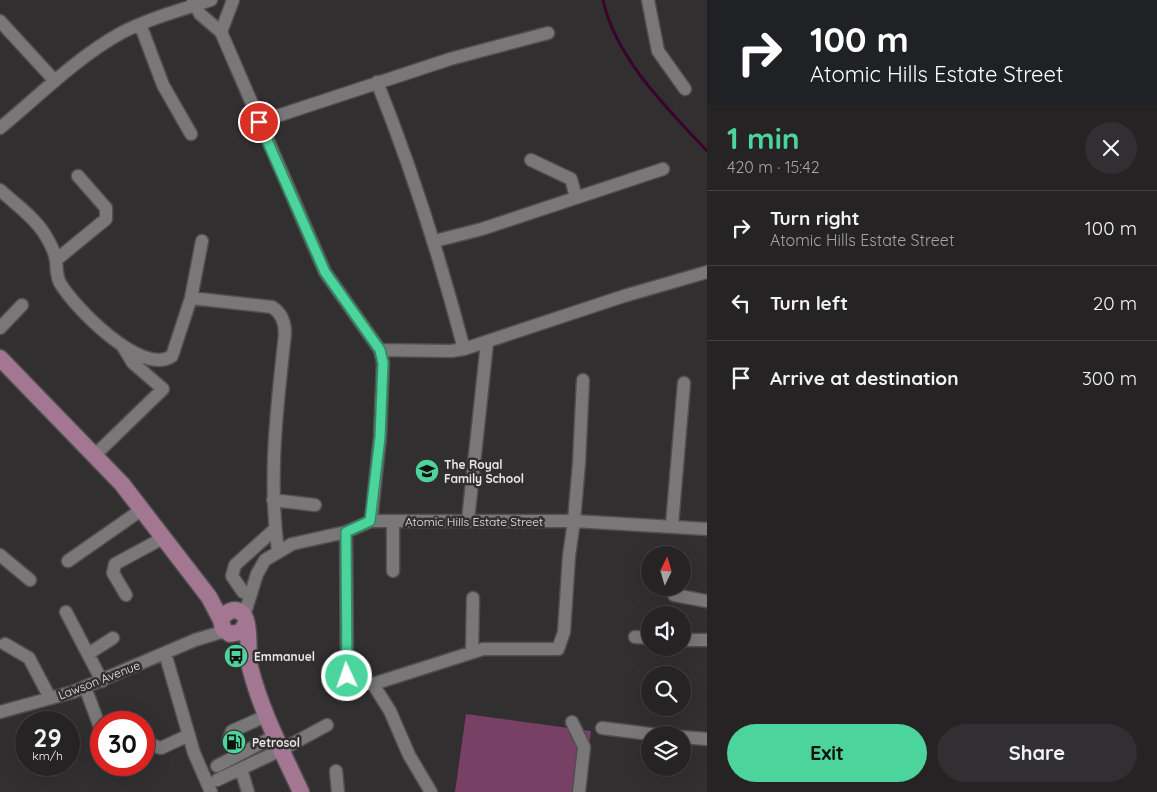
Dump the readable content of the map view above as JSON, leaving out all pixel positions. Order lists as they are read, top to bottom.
{
  "streets": {
    "main road": ["Atomic Hills Estate Street"],
    "street": ["Lawson Avenue"]
  },
  "crossings": [
    ["Atomic Hills Estate Street", "Lawson Avenue"]
  ],
  "places": {
    "school or university": ["The Royal Family School"],
    "bus stop": ["Emmanuel"],
    "fuel station": ["Petrosol"]
  },
  "north": "top",
  "page": {
    "turn": ["100 m", "Atomic Hills Estate Street"],
    "heading": ["1 min", "420 m · 15:42"],
    "list": [
      {
        "name": "Turn right",
        "note": "Atomic Hills Estate Street",
        "value": "100 m"
      },
      {
        "name": "Turn left",
        "value": "20 m"
      },
      {
        "name": "Arrive at destination",
        "value": "300 m"
      }
    ],
    "speed": "29 km/h",
    "limit": "30",
    "buttons": ["Exit", "Share"]
  }
}
